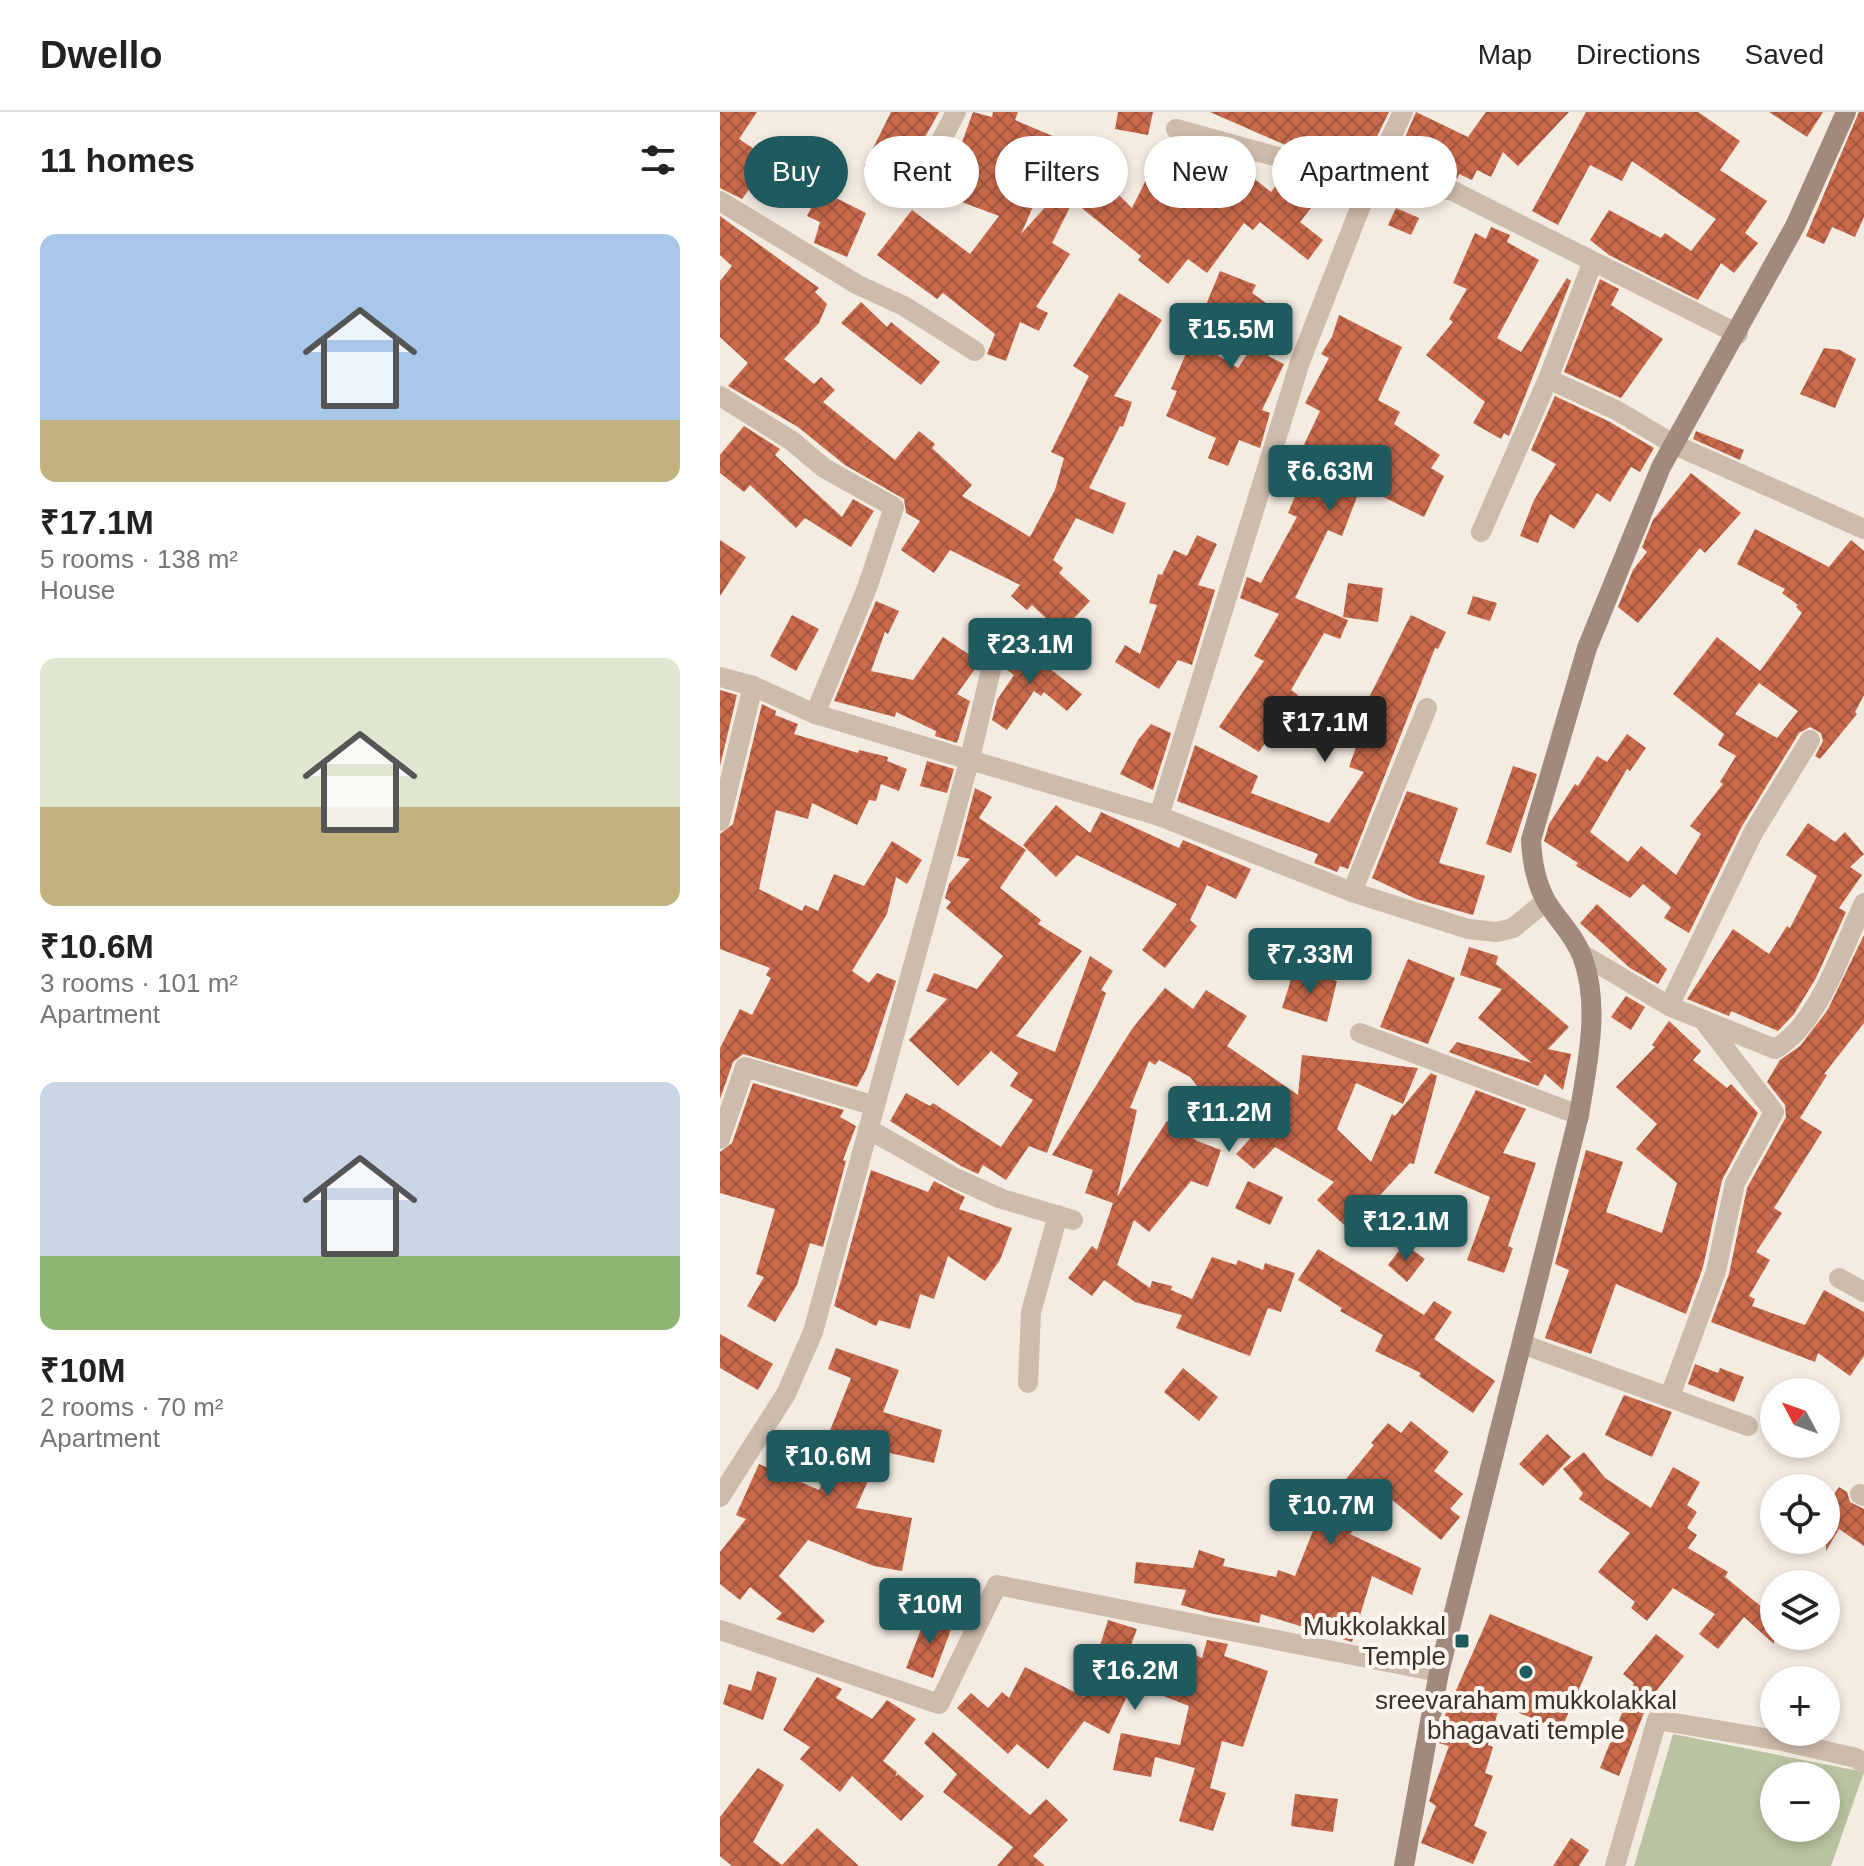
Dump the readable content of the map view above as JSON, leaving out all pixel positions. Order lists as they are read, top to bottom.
{
  "places": {
    "transit": ["Mukkolakkal Temple"],
    "other": ["sreevaraham mukkolakkal bhagavati temple"]
  },
  "north": "top left",
  "page": {
    "header": "Dwello",
    "nav": ["Map", "Directions", "Saved"],
    "heading": "11 homes",
    "chip": [
      "Buy",
      "Rent",
      "Filters",
      "New",
      "Apartment"
    ],
    "list": [
      {
        "name": "₹17.1M",
        "note": "5 rooms · 138 m² · House"
      },
      {
        "name": "₹10.6M",
        "note": "3 rooms · 101 m² · Apartment"
      },
      {
        "name": "₹10M",
        "note": "2 rooms · 70 m² · Apartment"
      }
    ],
    "price": [
      "₹15.5M",
      "₹6.63M",
      "₹23.1M",
      "₹17.1M",
      "₹7.33M",
      "₹11.2M",
      "₹12.1M",
      "₹10.6M",
      "₹10.7M",
      "₹10M",
      "₹16.2M"
    ],
    "map_buttons": ["+", "−"]
  }
}
